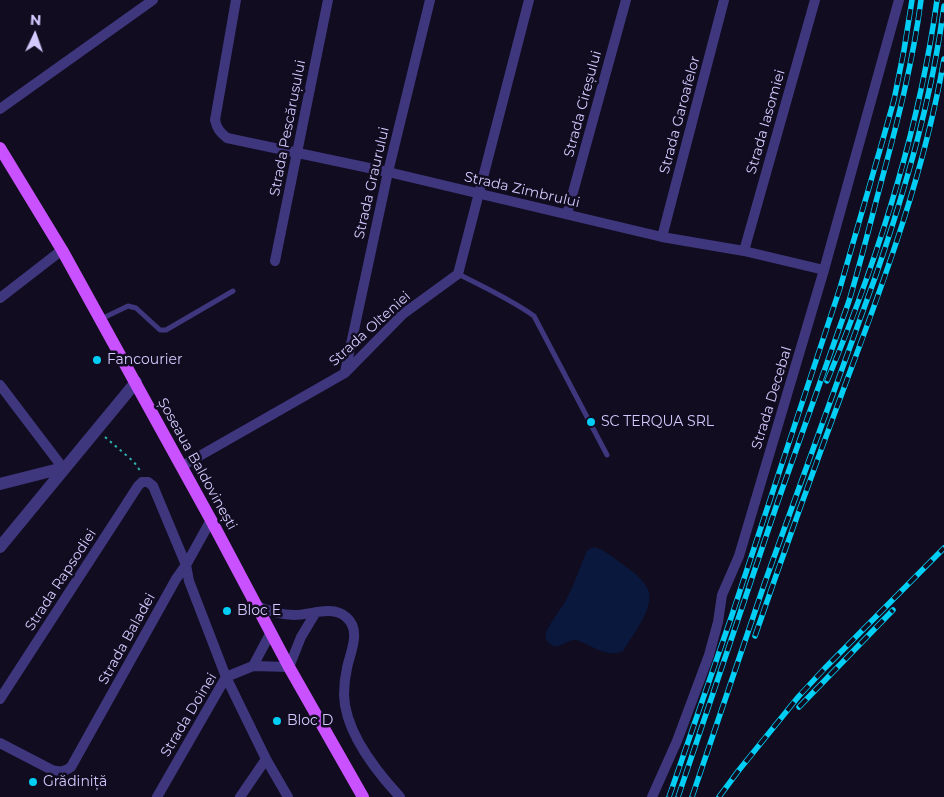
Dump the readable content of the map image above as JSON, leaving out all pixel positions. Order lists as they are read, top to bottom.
{
  "streets": {
    "main road": ["Șoseaua Baldovinești"],
    "street": [
      "Strada Cireșului",
      "Strada Garoafelor",
      "Strada Iasomiei",
      "Strada Pescărușului",
      "Strada Graurului",
      "Strada Zimbrului",
      "Strada Olteniei",
      "Strada Decebal",
      "Strada Rapsodiei",
      "Strada Baladei",
      "Strada Doinei"
    ]
  },
  "crossings": [
    ["Strada Cireșului", "Strada Zimbrului"],
    ["Strada Garoafelor", "Strada Zimbrului"],
    ["Strada Iasomiei", "Strada Zimbrului"],
    ["Strada Pescărușului", "Strada Zimbrului"],
    ["Strada Graurului", "Strada Zimbrului"],
    ["Strada Graurului", "Strada Olteniei"],
    ["Strada Zimbrului", "Strada Decebal"],
    ["Strada Olteniei", "Șoseaua Baldovinești"],
    ["Șoseaua Baldovinești", "Strada Baladei"],
    ["Șoseaua Baldovinești", "Strada Doinei"]
  ],
  "places": [
    "Fancourier",
    "SC TERQUA SRL",
    "Bloc E",
    "Bloc D",
    "Grădiniță"
  ],
  "north": "top"
}
